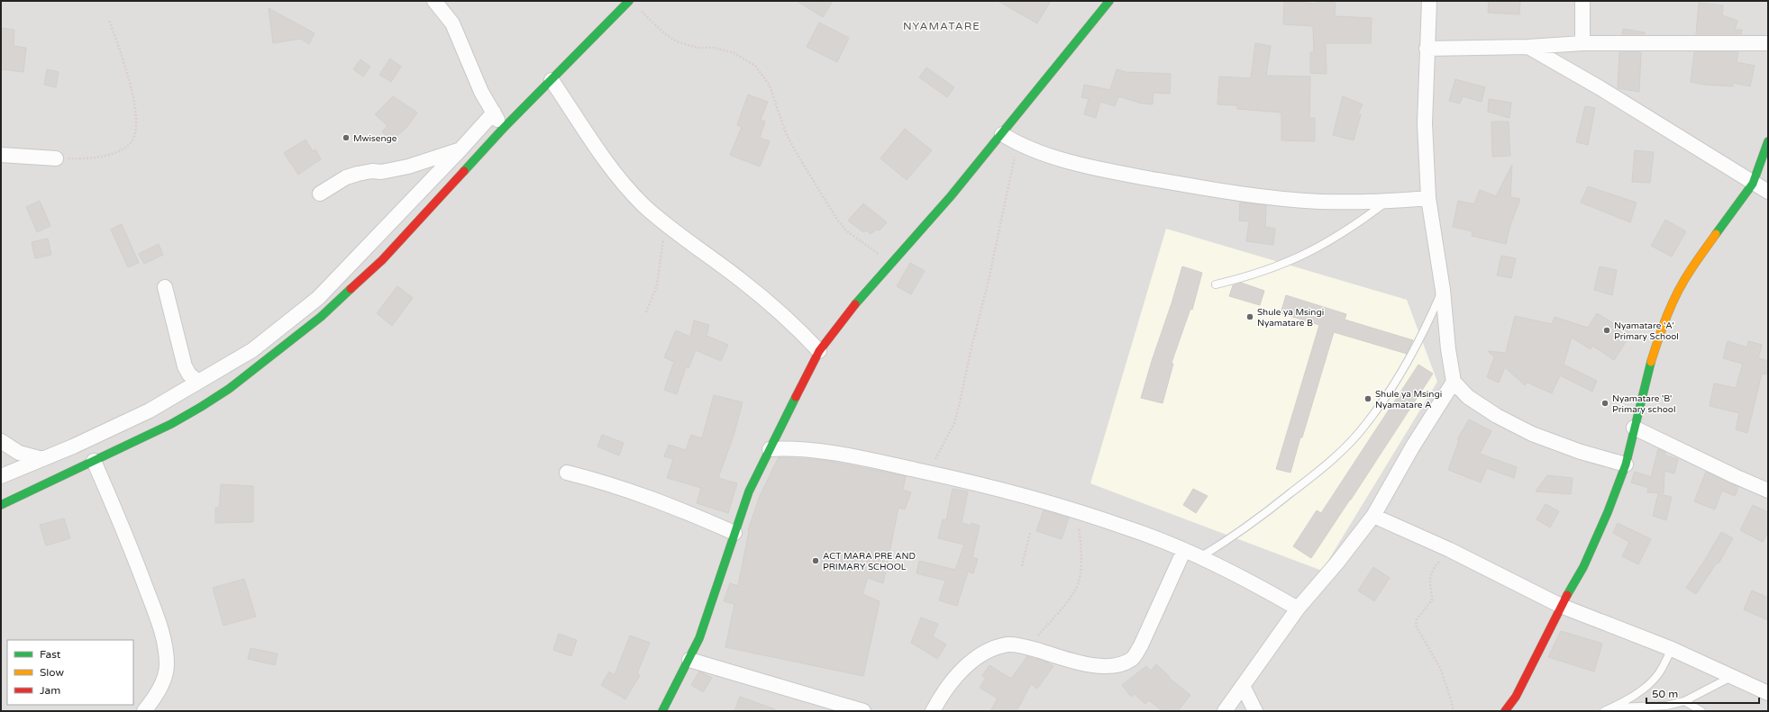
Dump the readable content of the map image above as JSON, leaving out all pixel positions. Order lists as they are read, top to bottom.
{
  "districts": ["NYAMATARE"],
  "places": [
    "Mwisenge",
    "Shule ya Msingi Nyamatare B",
    "Nyamatare 'A' Primary School",
    "Shule ya Msingi Nyamatare A",
    "Nyamatare 'B' Primary school",
    "ACT MARA PRE AND PRIMARY SCHOOL"
  ],
  "legend": ["Fast", "Slow", "Jam"],
  "scale_bar": "50 m"
}
